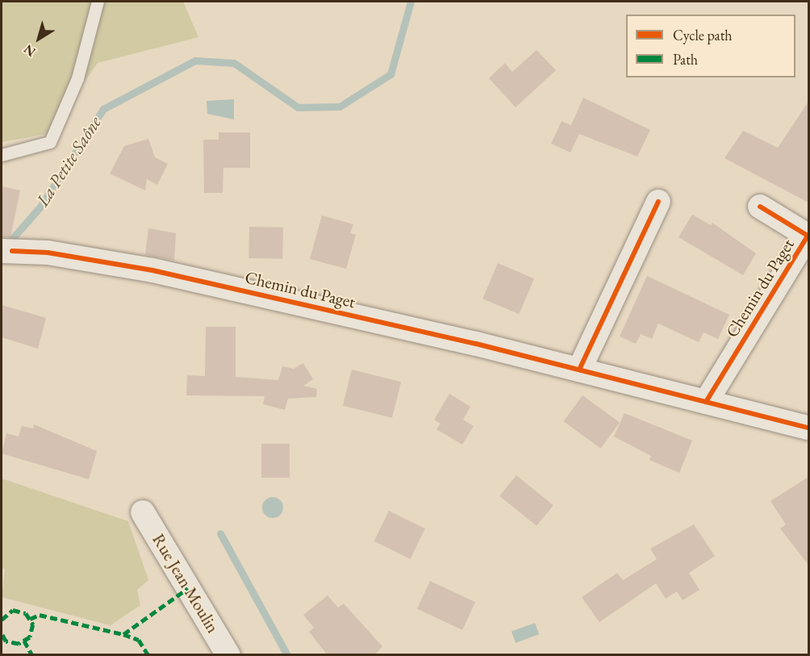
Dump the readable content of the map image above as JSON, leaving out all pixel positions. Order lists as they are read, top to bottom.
{
  "streets": {
    "street": ["Chemin du Paget", "Rue Jean Moulin"]
  },
  "water": ["La Petite Saône"],
  "legend": ["Cycle path", "Path"],
  "north": "bottom left"
}
